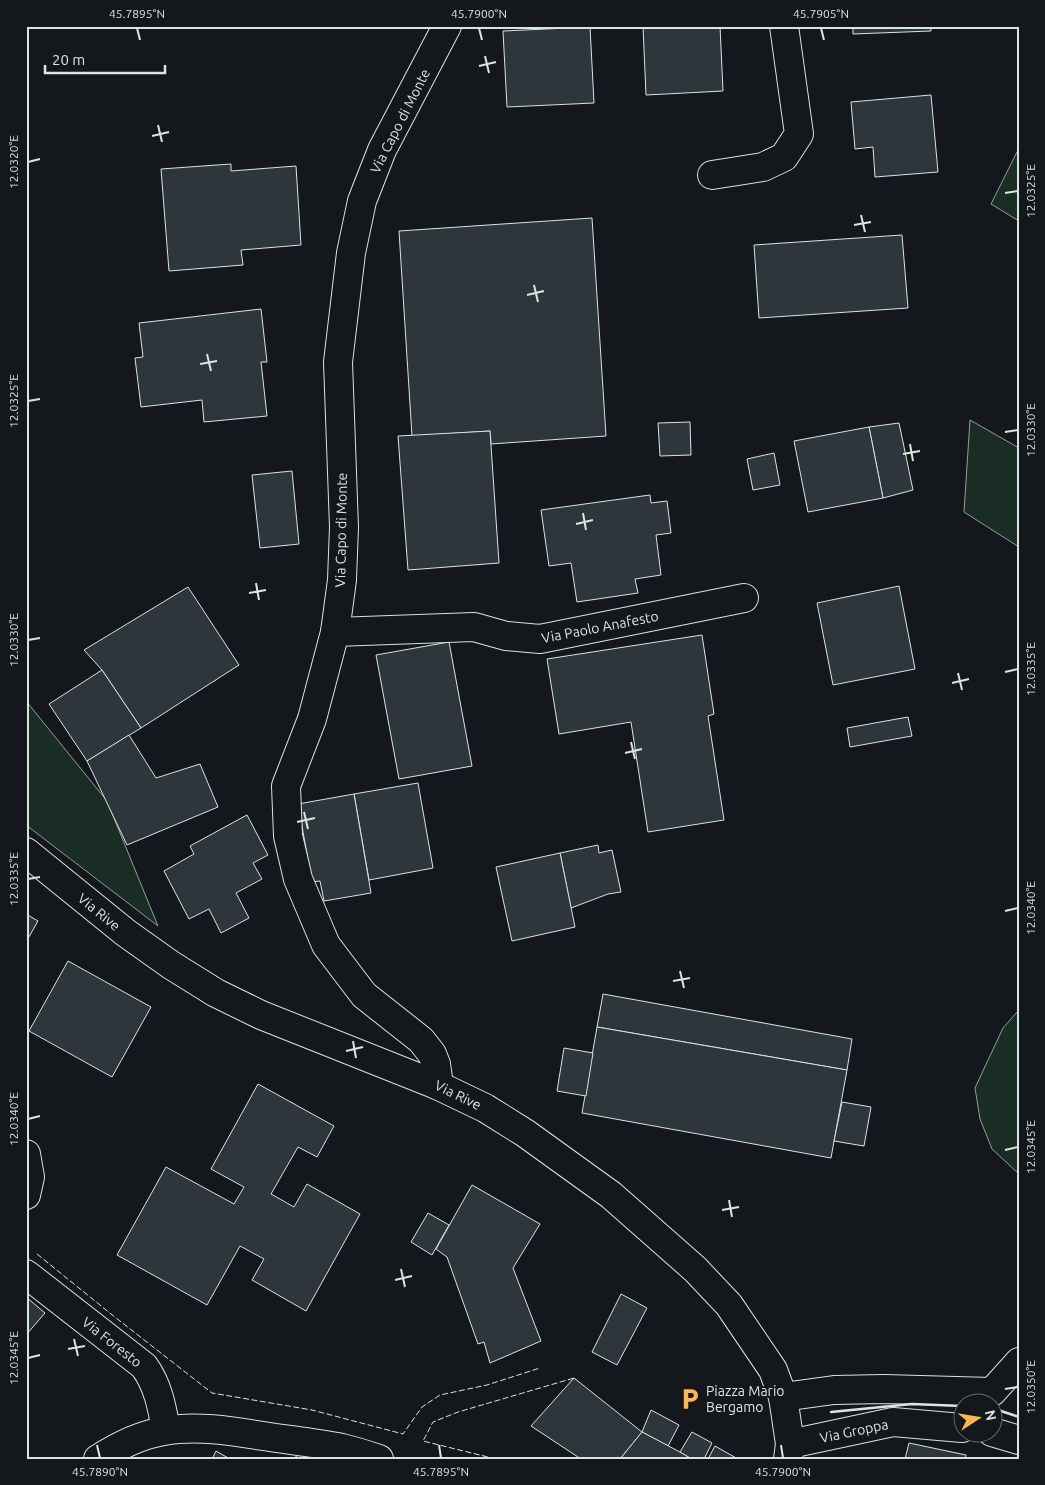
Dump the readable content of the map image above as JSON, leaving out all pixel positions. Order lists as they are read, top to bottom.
{
  "streets": {
    "street": [
      "Via Capo di Monte",
      "Via Paolo Anafesto",
      "Via Rive",
      "Via Foresto",
      "Via Groppa"
    ]
  },
  "crossings": [
    ["Via Capo di Monte", "Via Paolo Anafesto"],
    ["Via Capo di Monte", "Via Rive"],
    ["Via Rive", "Via Groppa"]
  ],
  "places": {
    "parking": ["Piazza Mario Bergamo"]
  },
  "scale_bar": "20 m",
  "north": "right",
  "coordinates": [
    "45.7895°N",
    "45.7900°N",
    "45.7905°N",
    "12.0320°E",
    "12.0325°E",
    "12.0330°E",
    "12.0335°E",
    "12.0340°E",
    "12.0345°E",
    "12.0350°E",
    "45.7890°N"
  ]
}
